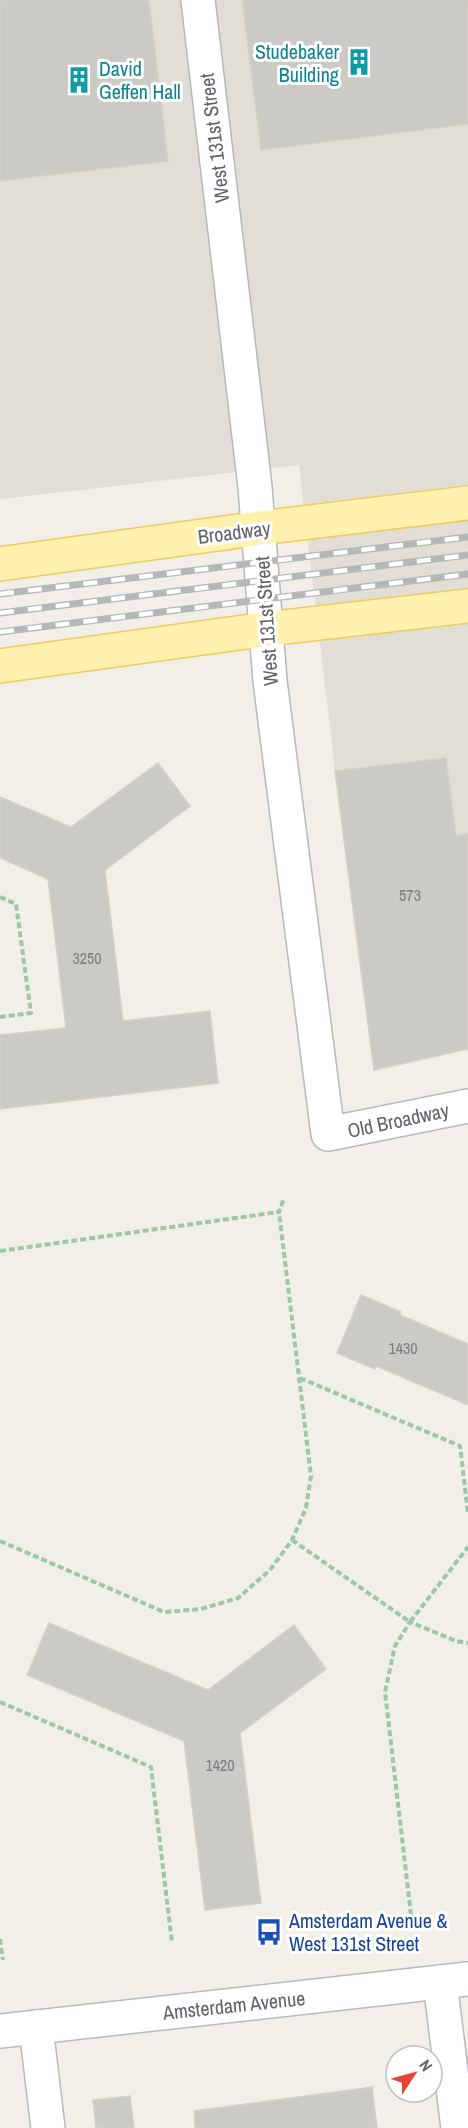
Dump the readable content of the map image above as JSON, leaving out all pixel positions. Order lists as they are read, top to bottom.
{
  "streets": {
    "main road": ["Broadway"],
    "street": ["West 131st Street", "Old Broadway", "Amsterdam Avenue"]
  },
  "crossings": [
    ["West 131st Street", "Broadway"],
    ["West 131st Street", "Old Broadway"]
  ],
  "places": {
    "building": ["Studebaker Building", "David Geffen Hall"],
    "bus stop": ["Amsterdam Avenue & West 131st Street"]
  },
  "house_numbers": [
    "573",
    "3250",
    "1430",
    "1420"
  ],
  "north": "top right"
}
